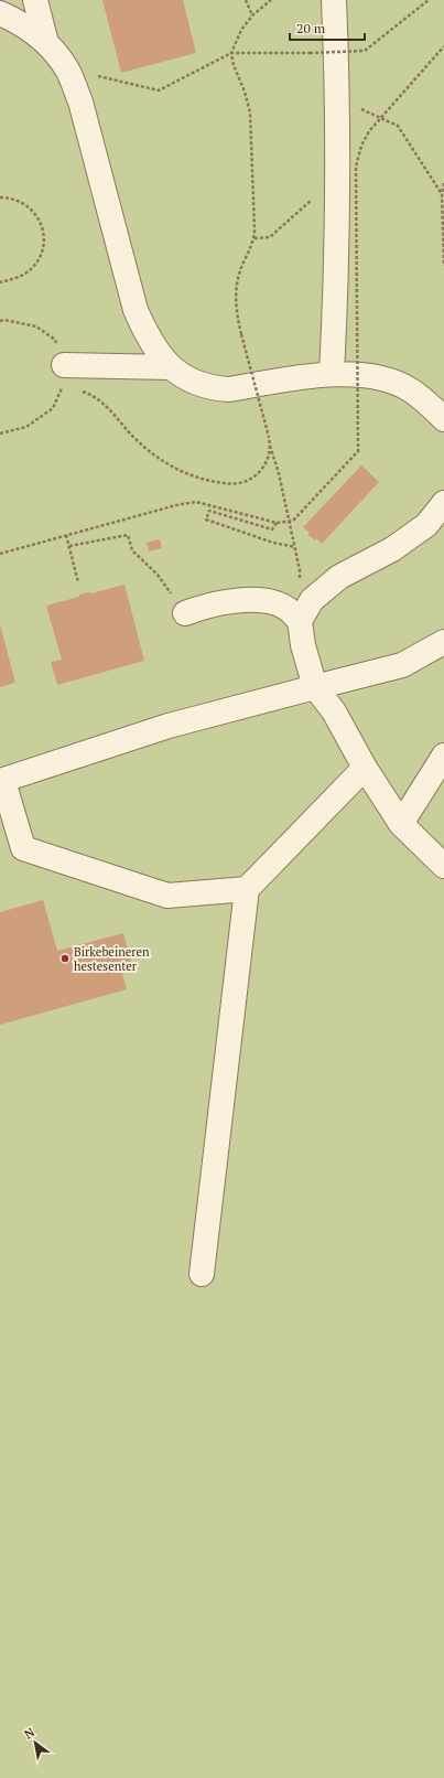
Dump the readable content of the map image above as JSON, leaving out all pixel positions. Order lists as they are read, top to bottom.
{
  "places": ["Birkebeineren hestesenter"],
  "scale_bar": "20 m",
  "north": "top left"
}
